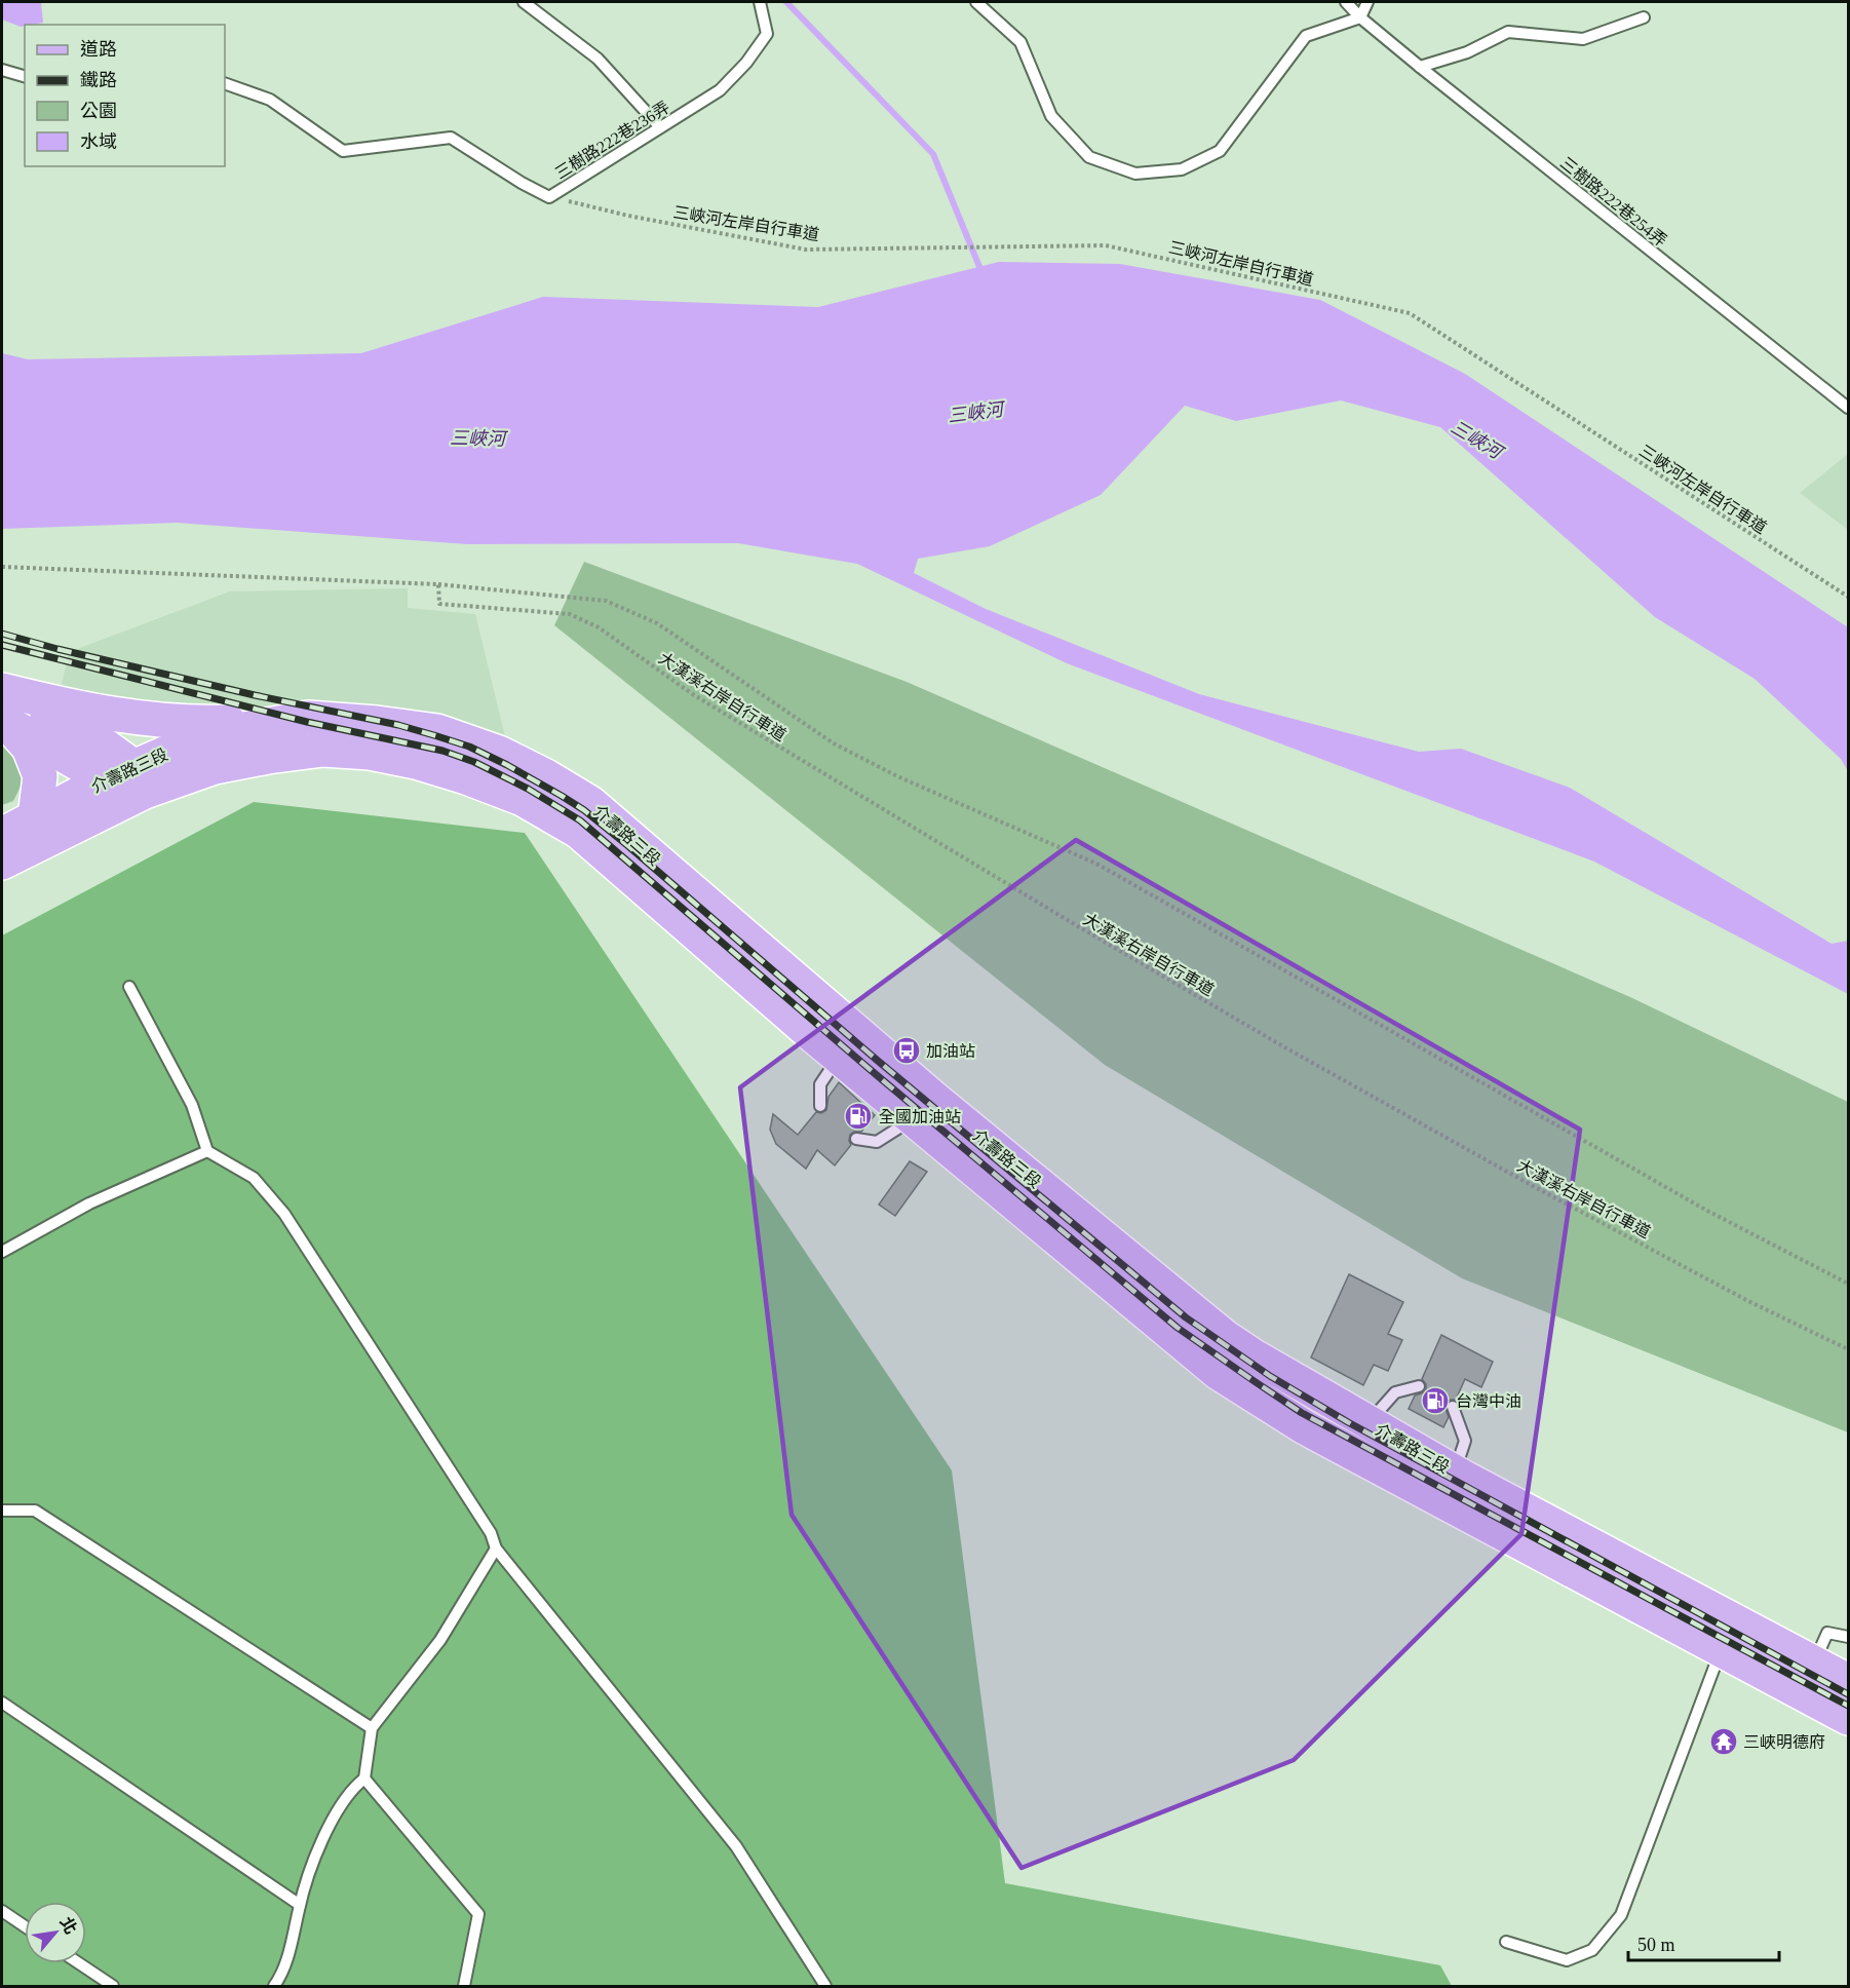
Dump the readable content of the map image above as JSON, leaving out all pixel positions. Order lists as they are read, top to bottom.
{
  "streets": {
    "main road": ["介壽路三段"],
    "lane": ["三樹路222巷236弄", "三樹路222巷254弄"],
    "path": ["三峽河左岸自行車道", "大漢溪右岸自行車道"]
  },
  "crossings": [
    ["三樹路222巷236弄", "三峽河左岸自行車道"]
  ],
  "water": ["三峽河"],
  "places": {
    "bus stop": ["加油站"],
    "fuel station": ["全國加油站", "台灣中油"],
    "temple": ["三峽明德府"]
  },
  "legend": [
    "道路",
    "鐵路",
    "公園",
    "水域"
  ],
  "scale_bar": "50 m",
  "north": "top right"
}
